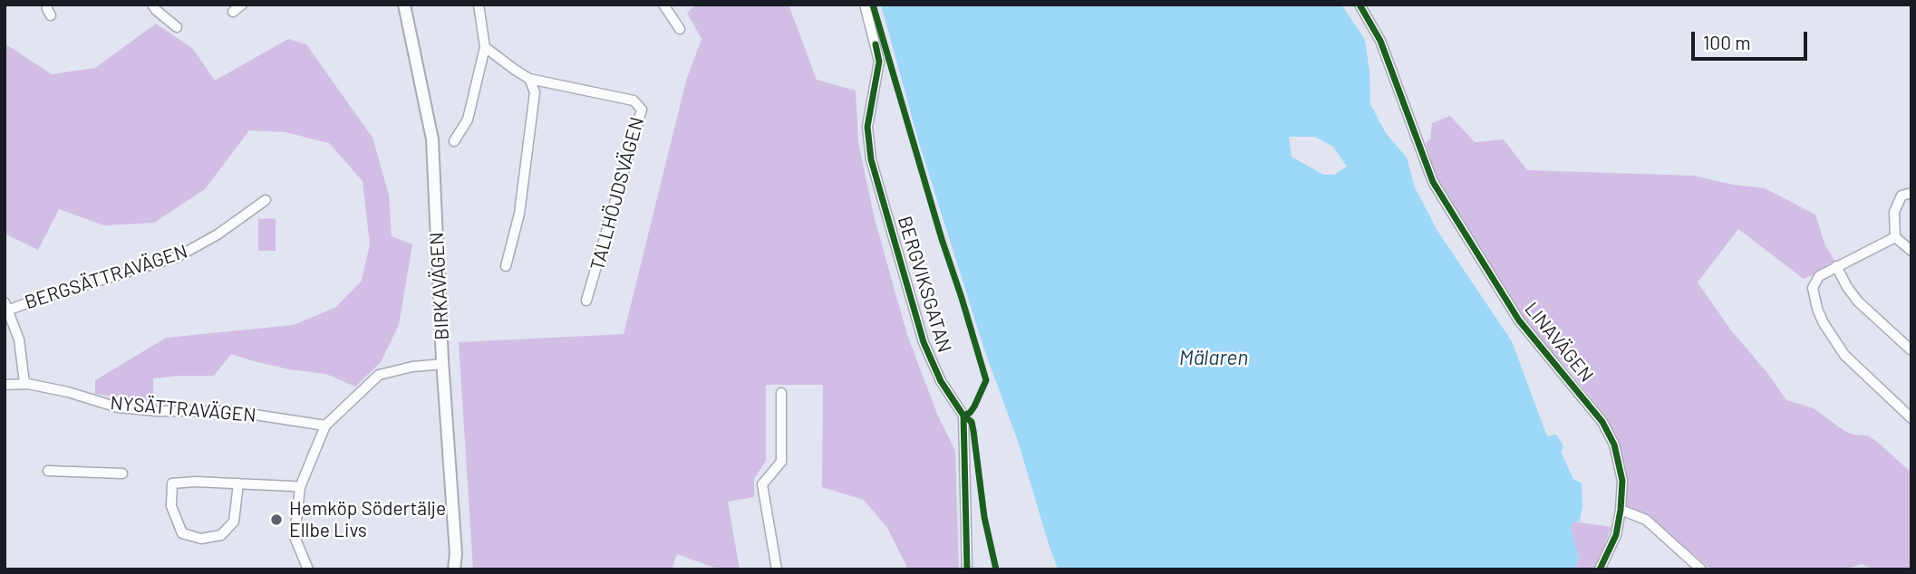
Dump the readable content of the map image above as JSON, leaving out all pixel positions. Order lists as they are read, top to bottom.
{
  "streets": {
    "street": [
      "TALLHÖJDSVÄGEN",
      "BERGSÄTTRAVÄGEN",
      "BERGVIKSGATAN",
      "BIRKAVÄGEN",
      "LINAVÄGEN",
      "NYSÄTTRAVÄGEN"
    ]
  },
  "water": ["Mälaren"],
  "places": ["Hemköp Södertälje Ellbe Livs"],
  "scale_bar": "100 m"
}
